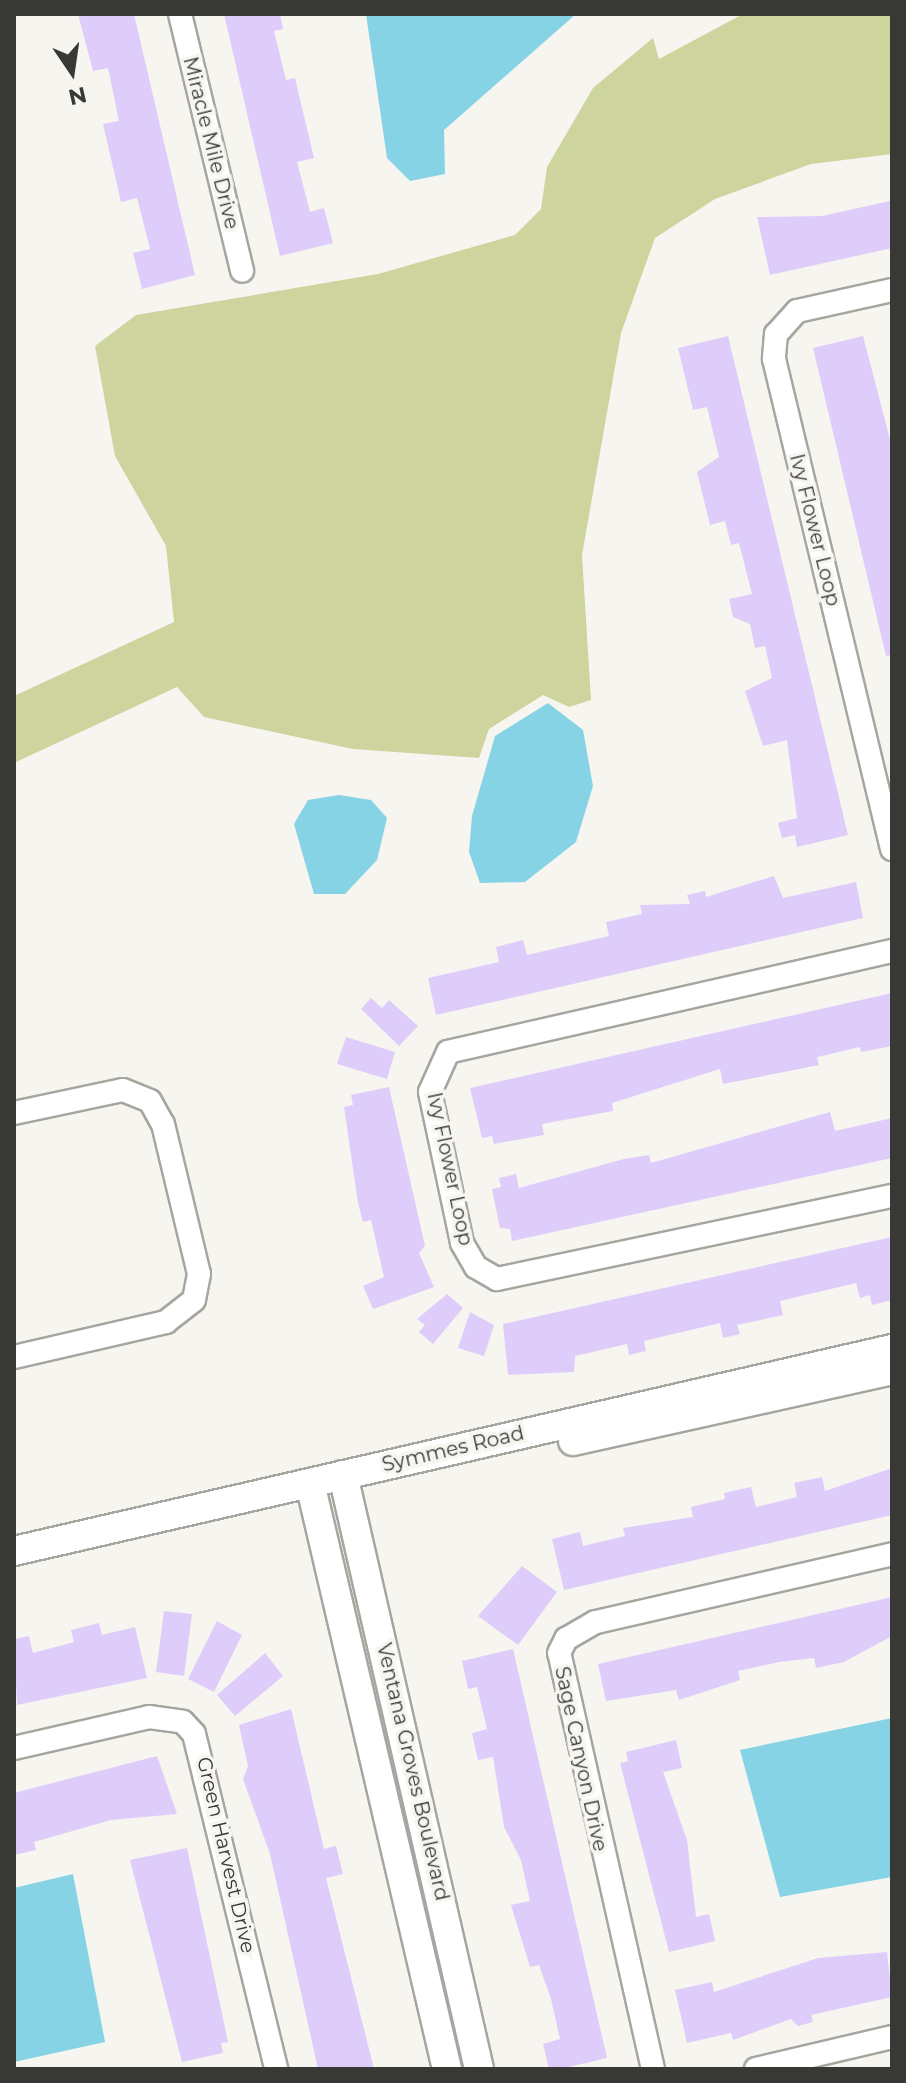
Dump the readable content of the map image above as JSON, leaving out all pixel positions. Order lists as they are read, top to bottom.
{
  "streets": {
    "street": [
      "Miracle Mile Drive",
      "Ivy Flower Loop",
      "Symmes Road",
      "Sage Canyon Drive",
      "Ventana Groves Boulevard",
      "Green Harvest Drive"
    ]
  },
  "crossings": [
    ["Symmes Road", "Ventana Groves Boulevard"]
  ],
  "north": "bottom"
}
